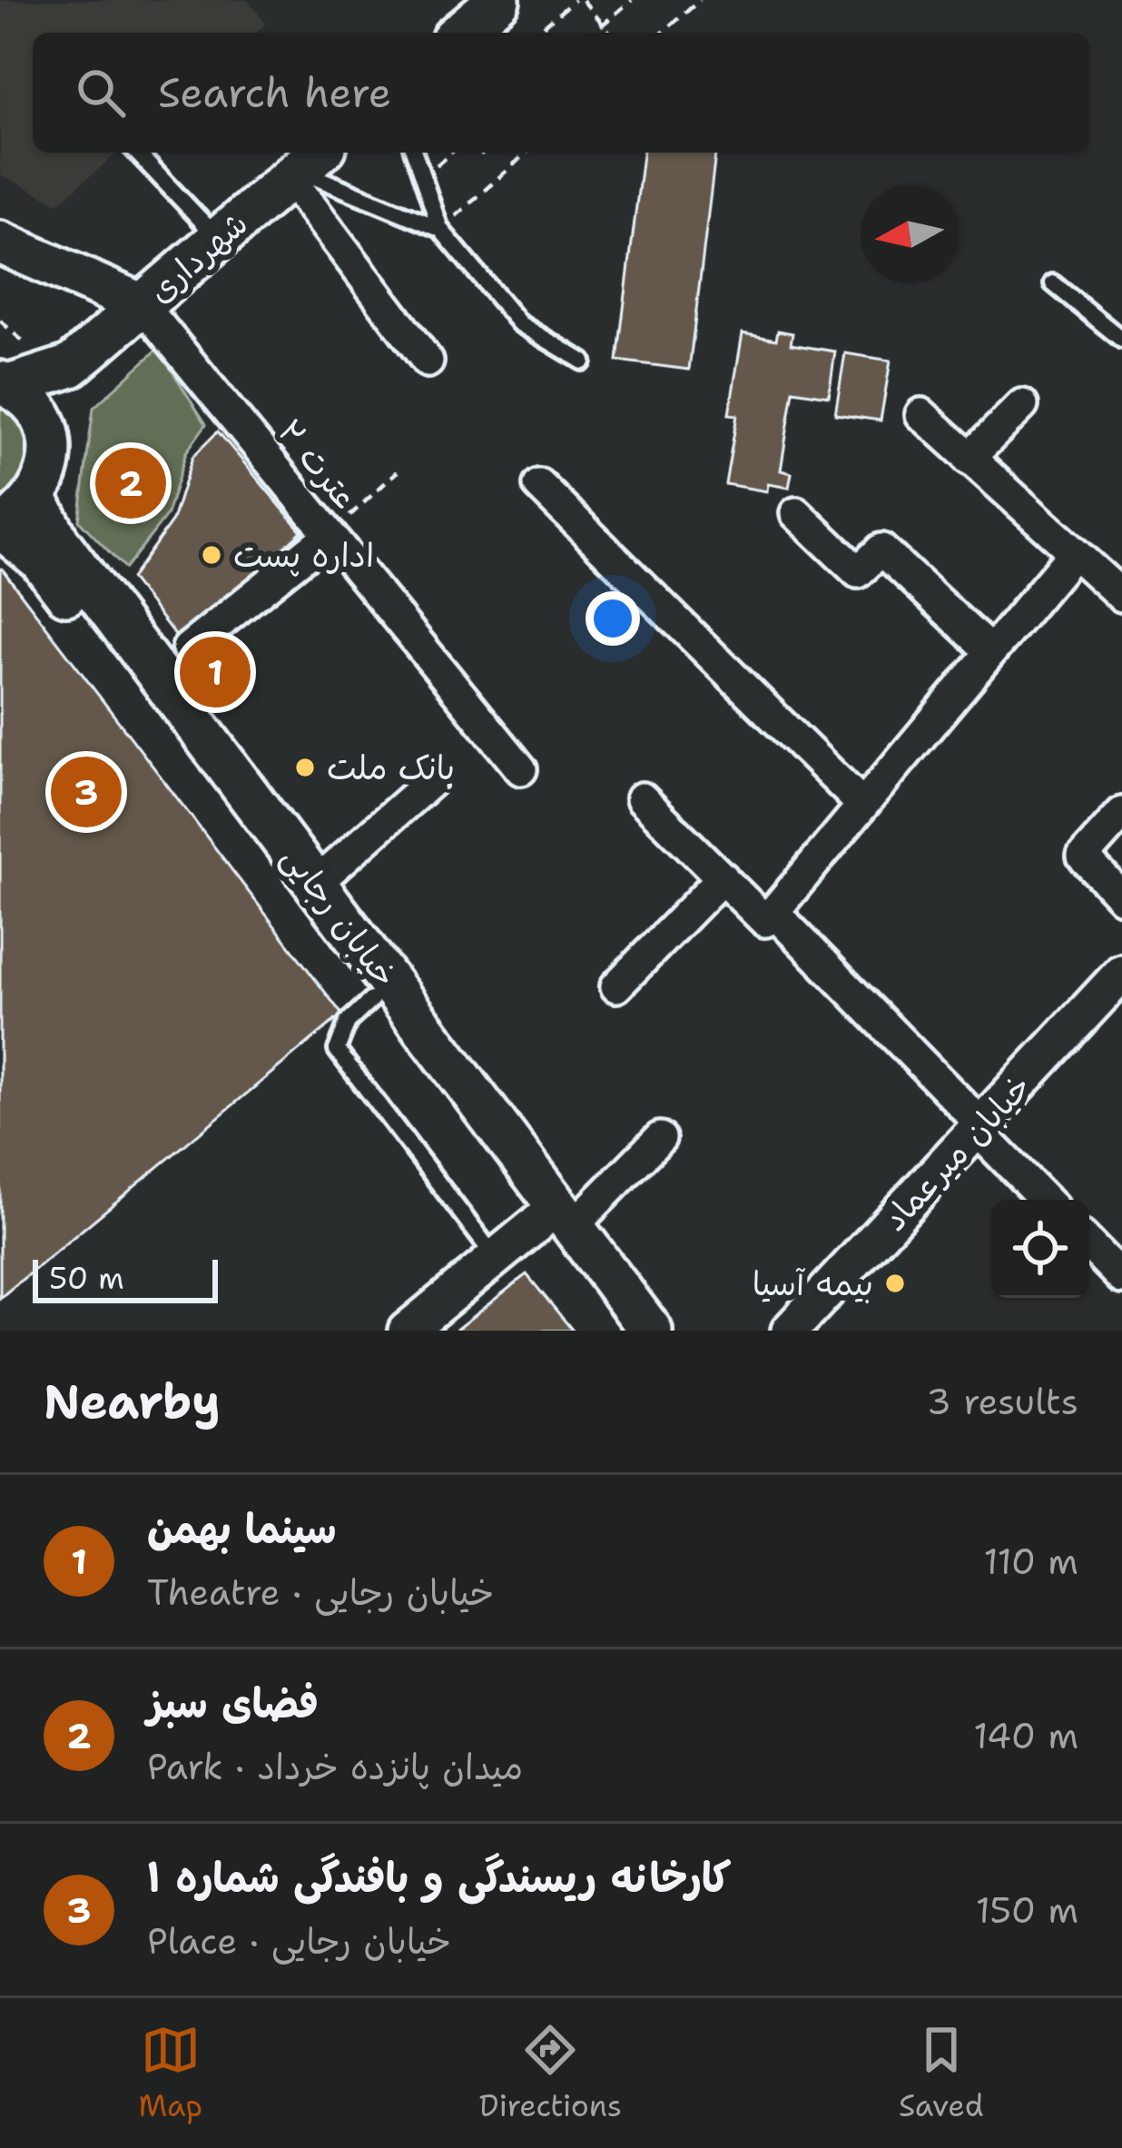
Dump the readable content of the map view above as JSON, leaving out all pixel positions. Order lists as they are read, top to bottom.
{
  "streets": {
    "main road": ["شهرداری", "خیابان رجایی"],
    "street": ["عترت ۲", "خیابان میرعماد"]
  },
  "crossings": [
    ["شهرداری", "عترت ۲"]
  ],
  "places": ["اداره پست", "بانک ملت", "بیمه آسیا"],
  "scale_bar": "50 m",
  "north": "left",
  "page": {
    "search": "Search here",
    "pins": ["2", "1", "3"],
    "scale": "50 m",
    "heading": ["Nearby", "3 results"],
    "list": [
      {
        "mark": "1",
        "name": "سینما بهمن",
        "note": "Theatre · خیابان رجایی",
        "value": "110 m"
      },
      {
        "mark": "2",
        "name": "فضای سبز",
        "note": "Park · میدان پانزده خرداد",
        "value": "140 m"
      },
      {
        "mark": "3",
        "name": "کارخانه ریسندگی و بافندگی شماره ۱",
        "note": "Place · خیابان رجایی",
        "value": "150 m"
      }
    ],
    "nav": ["Map", "Directions", "Saved"]
  }
}
